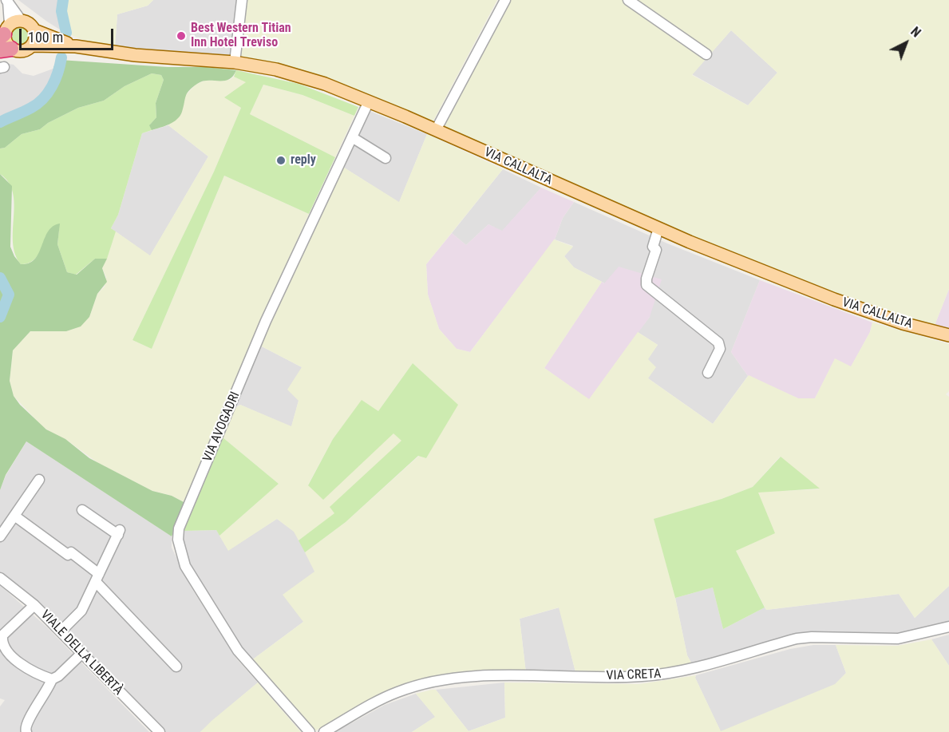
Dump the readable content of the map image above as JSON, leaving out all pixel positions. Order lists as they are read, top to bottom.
{
  "streets": {
    "main road": ["VIA CALLALTA"],
    "street": ["VIA AVOGADRI", "VIALE DELLA LIBERTÀ", "VIA CRETA"]
  },
  "crossings": [
    ["VIA CALLALTA", "VIA AVOGADRI"]
  ],
  "places": ["Best Western Titian Inn Hotel Treviso", "reply"],
  "scale_bar": "100 m",
  "north": "top right"
}
